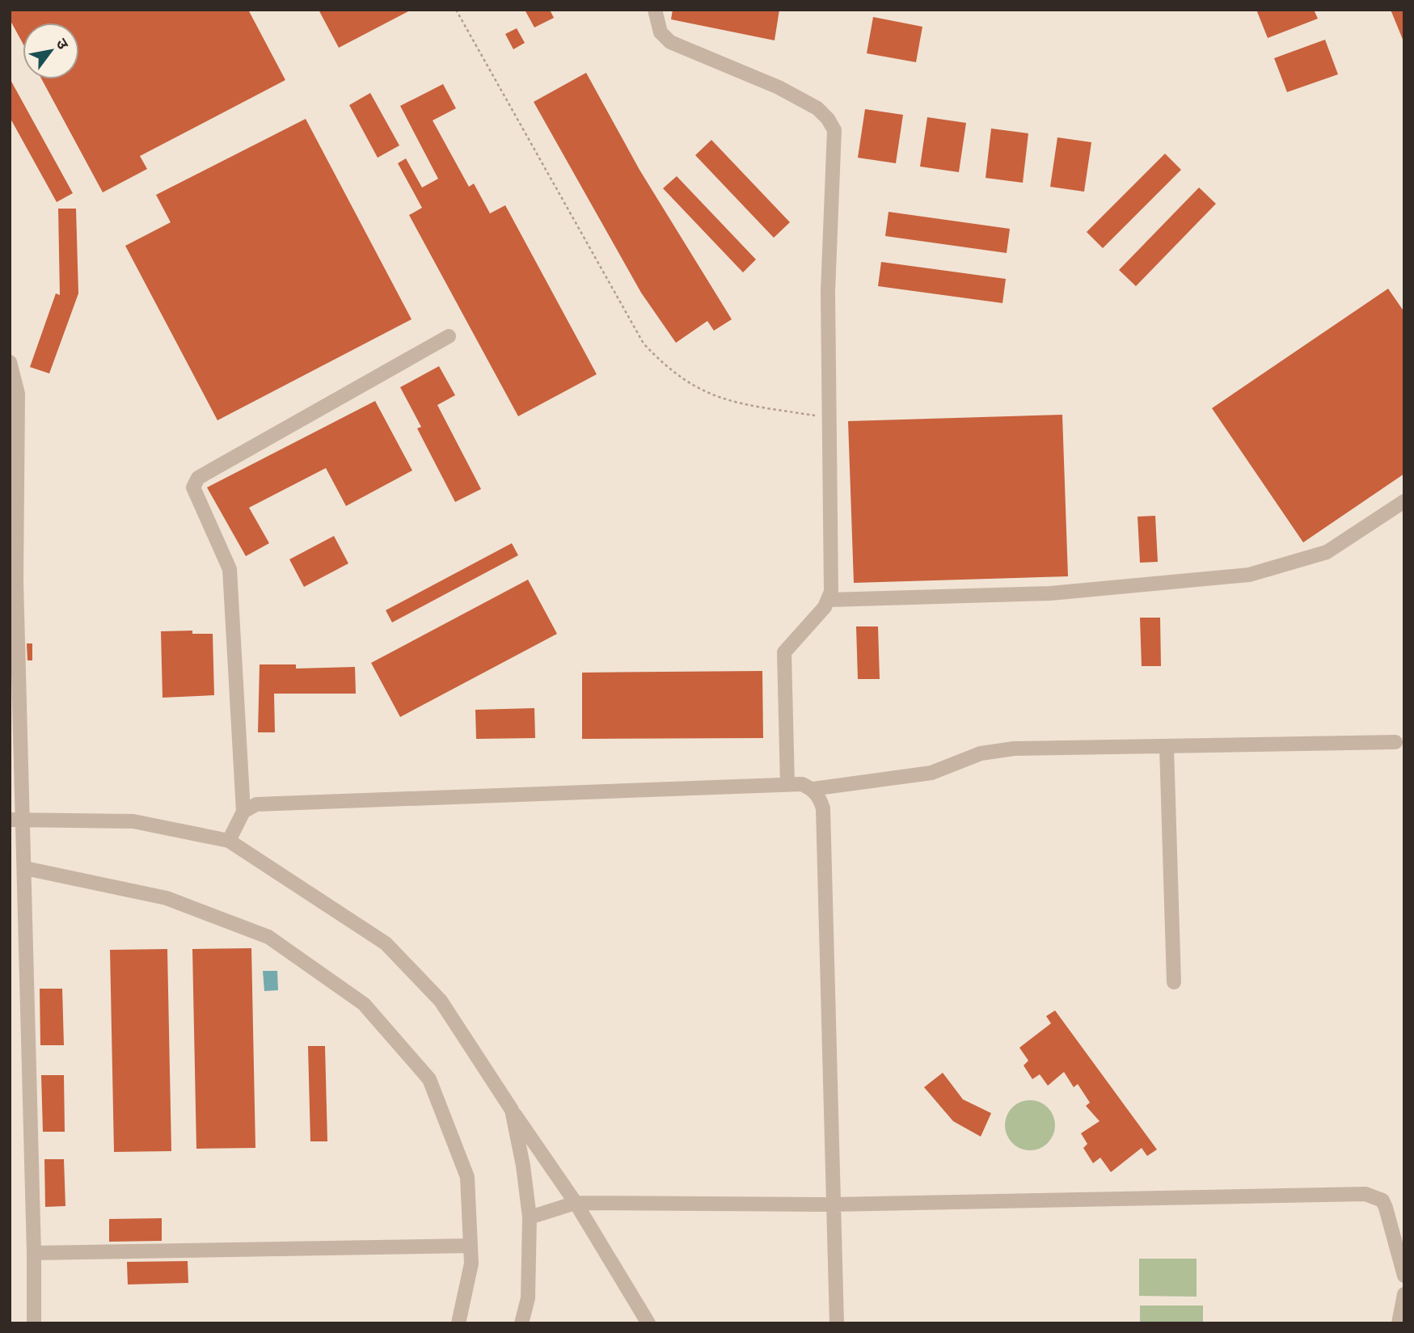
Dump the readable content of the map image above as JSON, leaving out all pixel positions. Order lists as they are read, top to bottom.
{
  "north": "top right"
}
